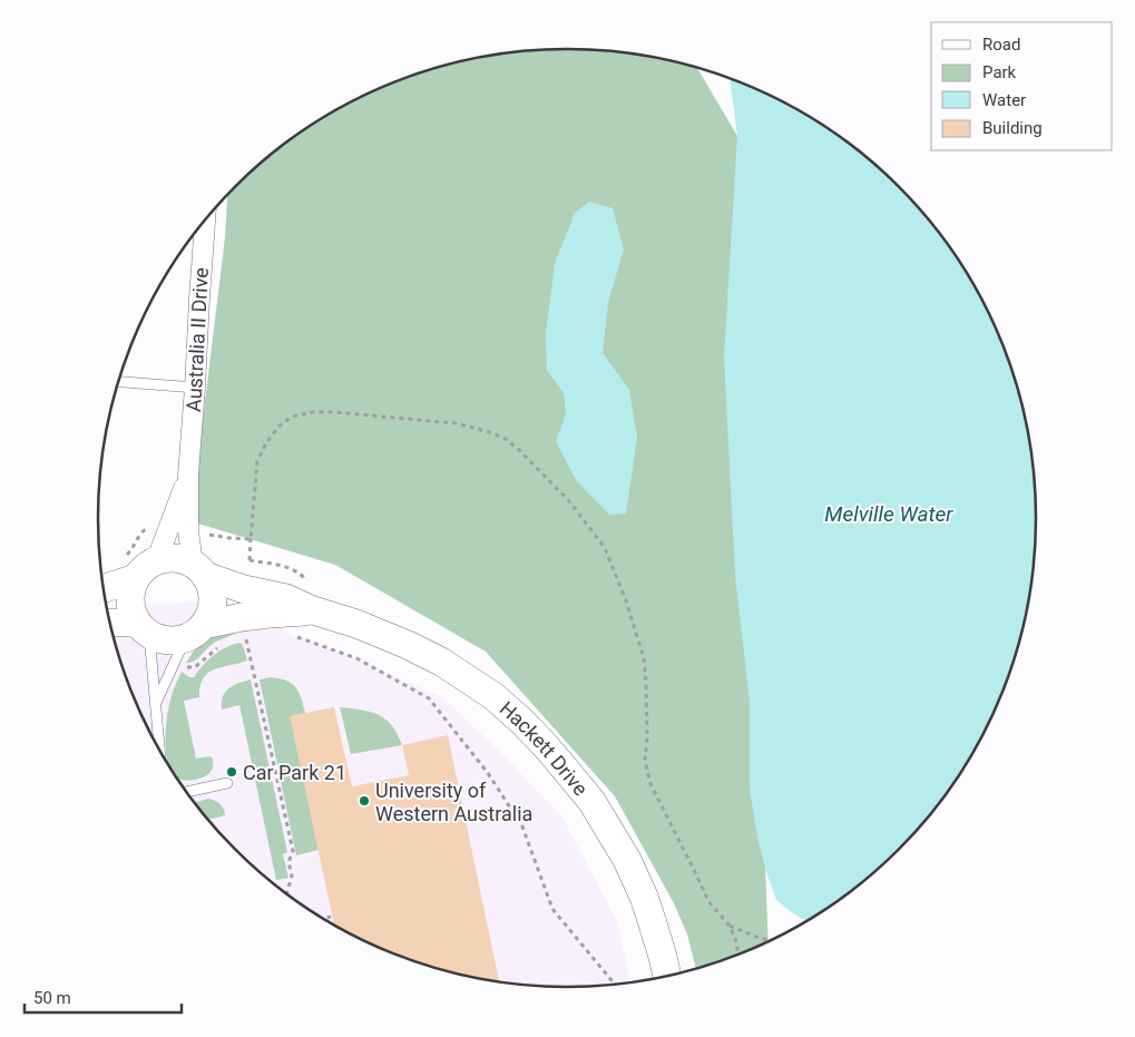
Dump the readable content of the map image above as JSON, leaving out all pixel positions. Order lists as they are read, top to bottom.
{
  "streets": {
    "main road": ["Hackett Drive"],
    "street": ["Australia II Drive"]
  },
  "crossings": [
    ["Australia II Drive", "Hackett Drive"]
  ],
  "water": ["Melville Water"],
  "places": ["Car Park 21", "University of Western Australia"],
  "legend": [
    "Road",
    "Park",
    "Water",
    "Building"
  ],
  "scale_bar": "50 m"
}
